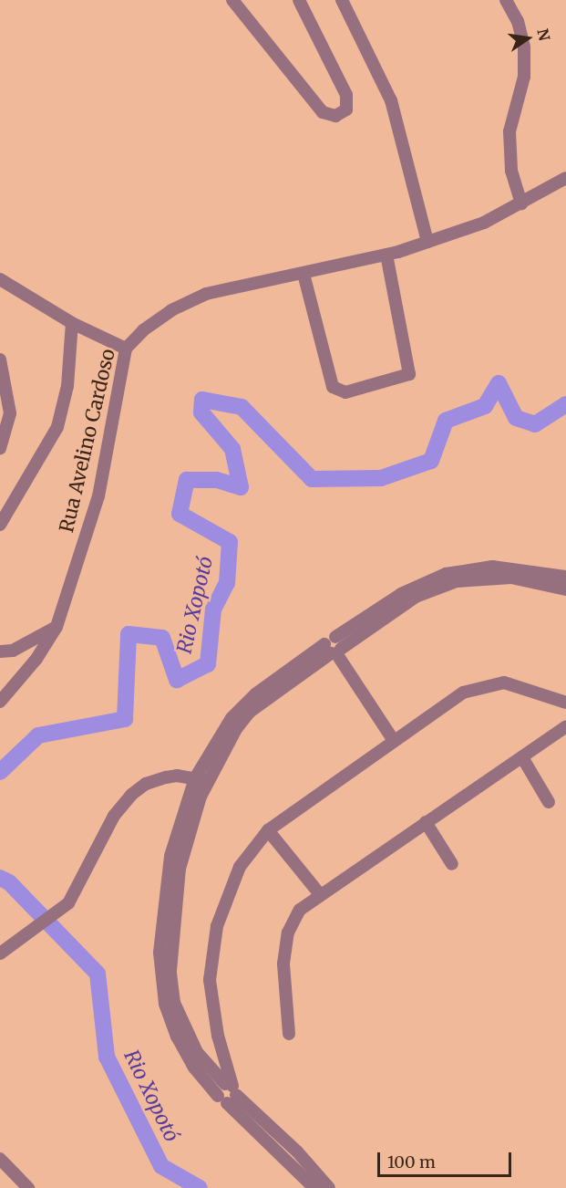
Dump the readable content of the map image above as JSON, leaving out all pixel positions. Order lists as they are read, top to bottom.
{
  "streets": {
    "street": ["Rua Avelino Cardoso"]
  },
  "water": ["Rio Xopotó"],
  "scale_bar": "100 m",
  "north": "right"
}
